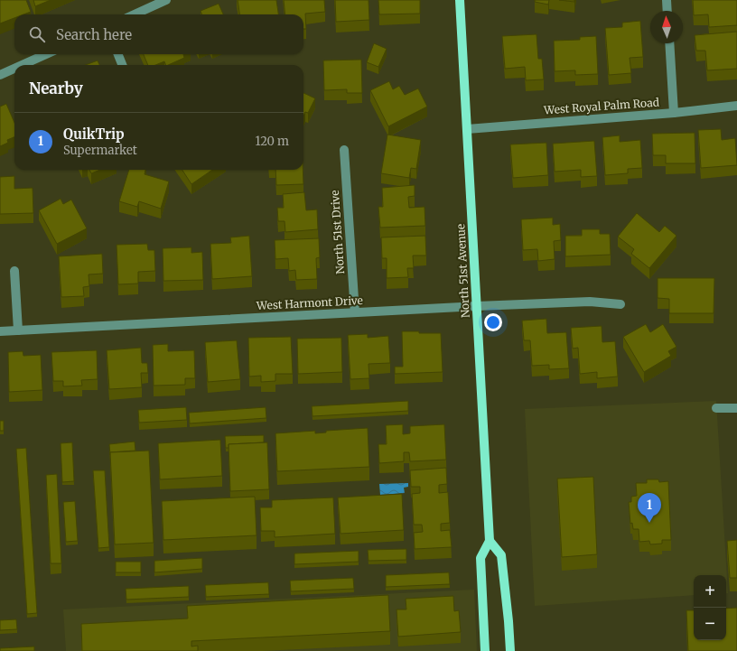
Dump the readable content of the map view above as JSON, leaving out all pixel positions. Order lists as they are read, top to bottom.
{
  "streets": {
    "main road": ["North 51st Avenue"],
    "street": ["West Royal Palm Road", "North 51st Drive", "West Harmont Drive"]
  },
  "crossings": [
    ["West Royal Palm Road", "North 51st Avenue"],
    ["North 51st Drive", "West Harmont Drive"],
    ["North 51st Avenue", "West Harmont Drive"]
  ],
  "north": "top",
  "page": {
    "search": "Search here",
    "heading": "Nearby",
    "list": [
      {
        "mark": "1",
        "name": "QuikTrip",
        "note": "Supermarket",
        "value": "120 m"
      }
    ],
    "pins": "1",
    "map_buttons": ["+", "−"]
  }
}
